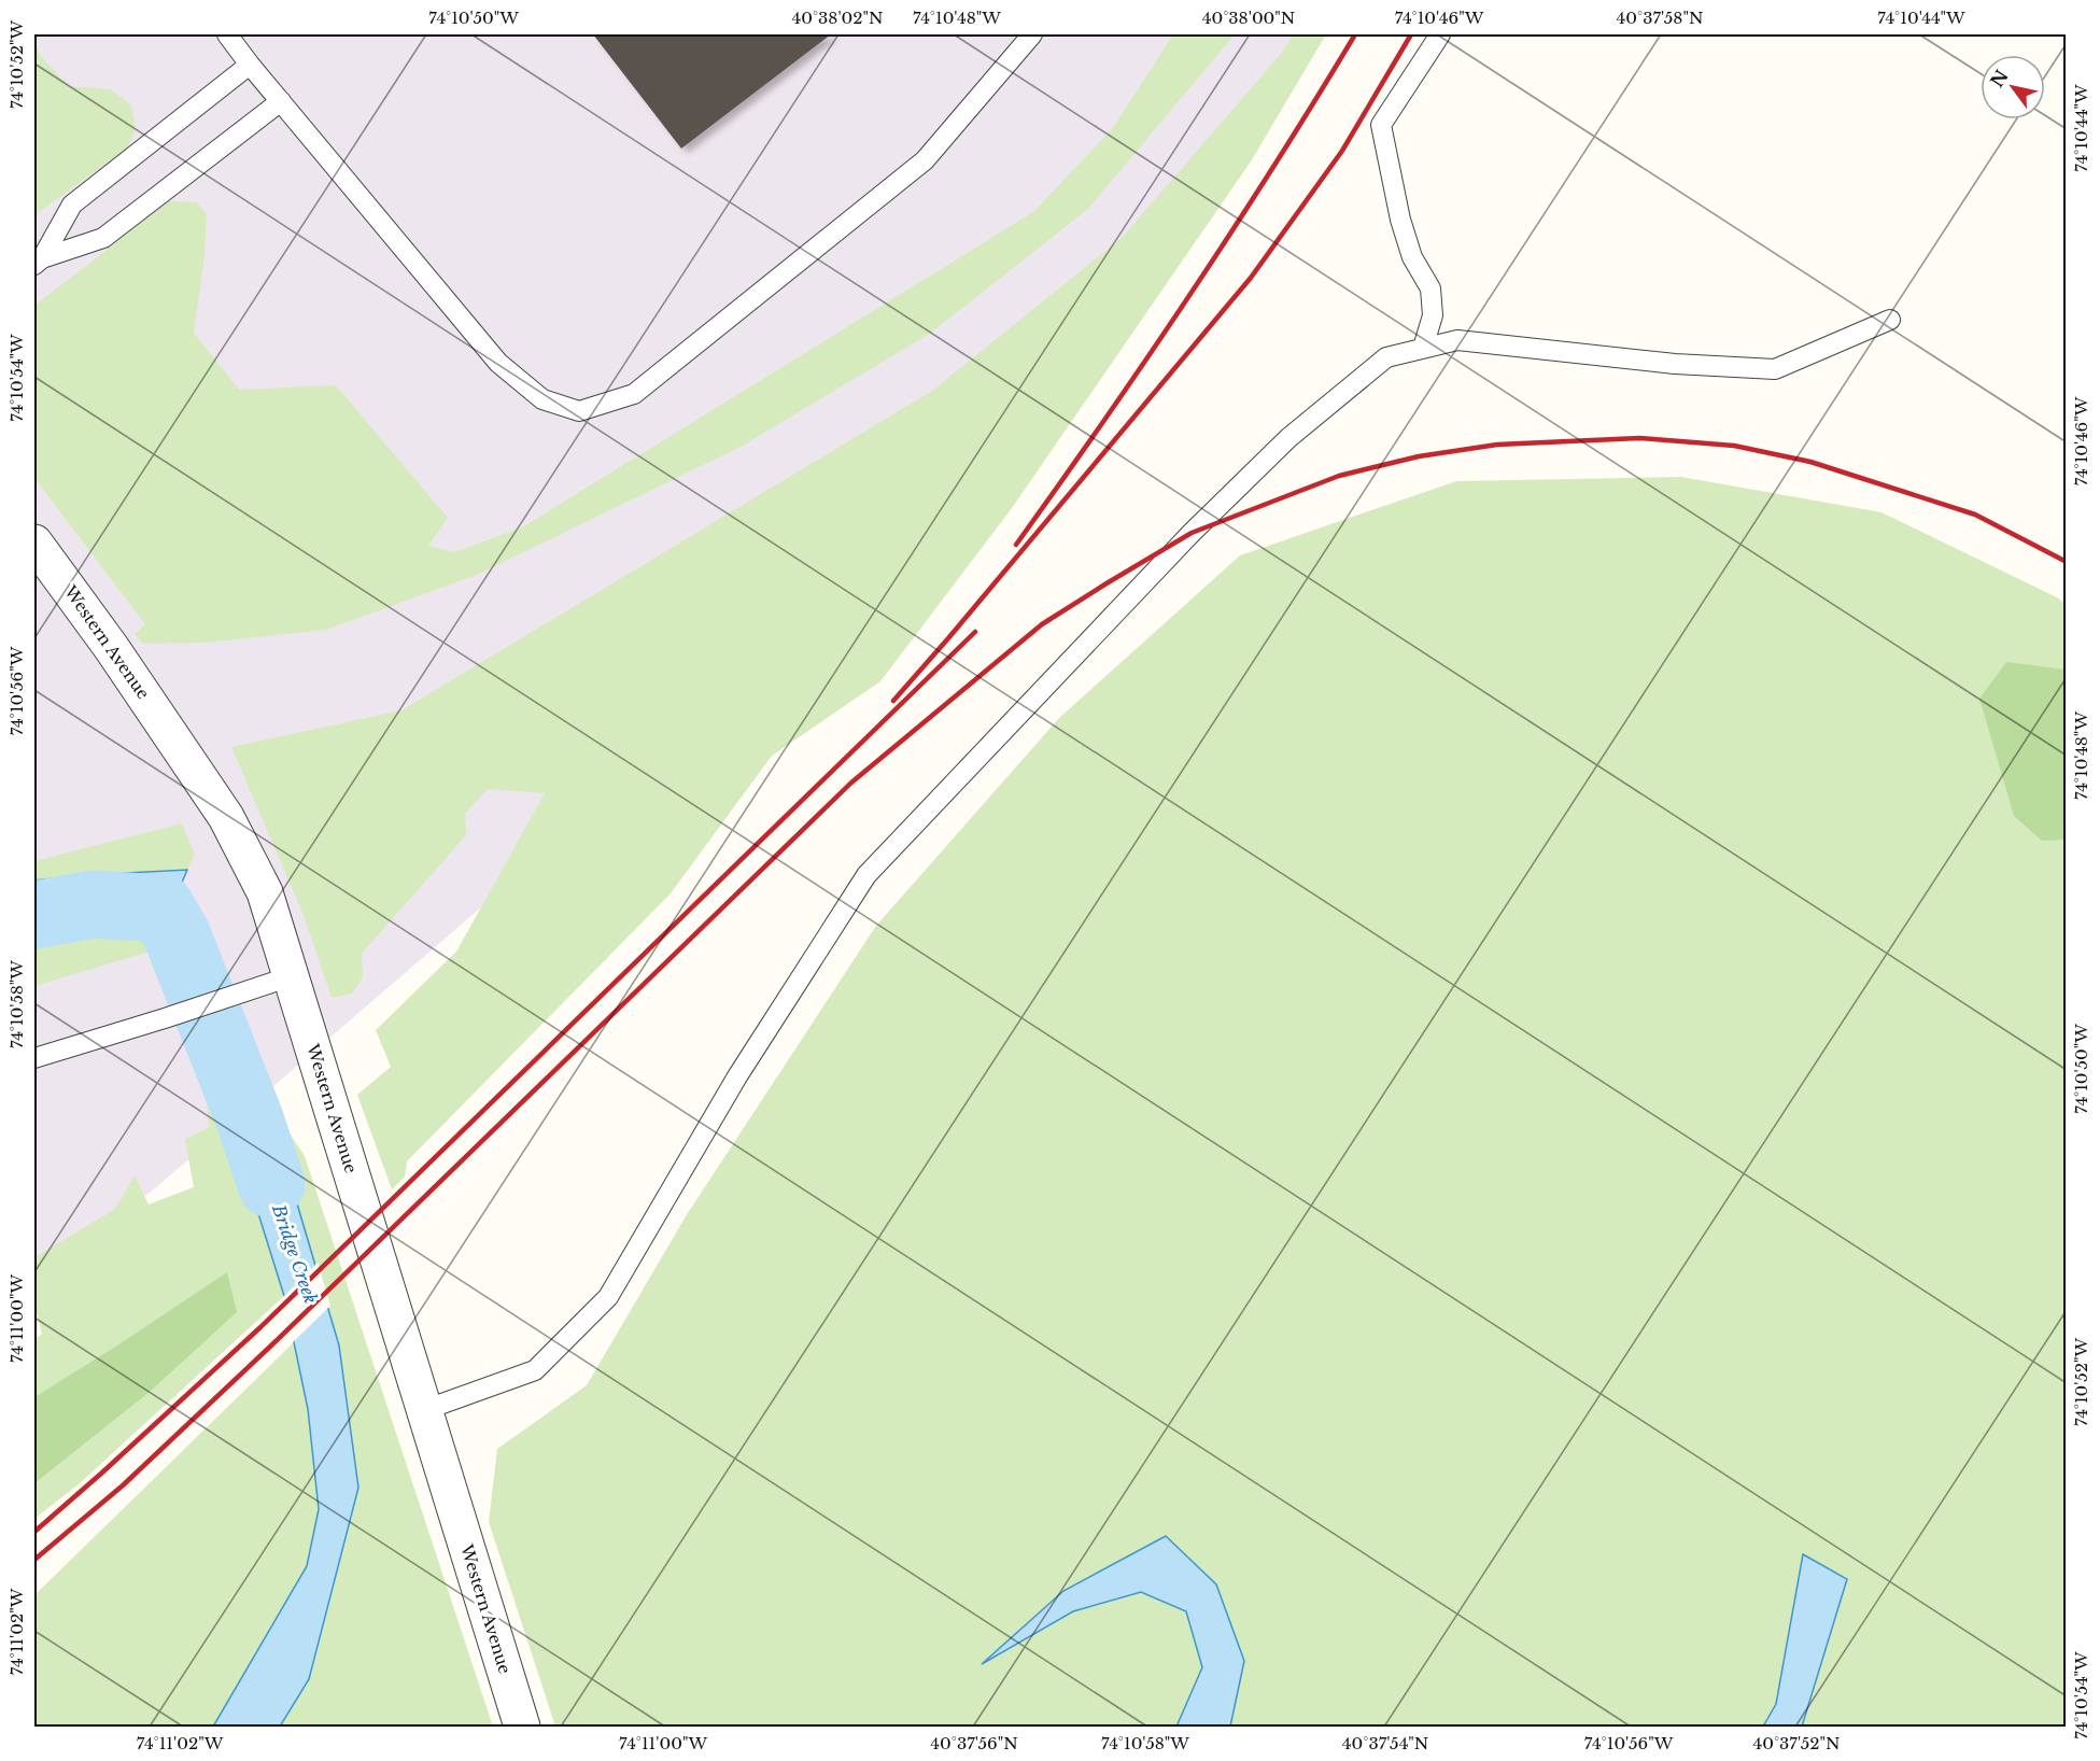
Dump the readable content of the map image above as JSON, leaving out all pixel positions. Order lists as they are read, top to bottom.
{
  "streets": {
    "street": ["Western Avenue"]
  },
  "water": ["Bridge Creek"],
  "north": "top left",
  "coordinates": [
    "74°10'50\"W",
    "40°38'02\"N",
    "74°10'48\"W",
    "40°38'00\"N",
    "74°10'46\"W",
    "40°37'58\"N",
    "74°10'44\"W",
    "74°10'52\"W",
    "74°10'54\"W",
    "74°10'56\"W",
    "74°10'58\"W",
    "74°11'00\"W",
    "74°11'02\"W",
    "40°37'56\"N",
    "40°37'54\"N",
    "40°37'52\"N"
  ]
}
